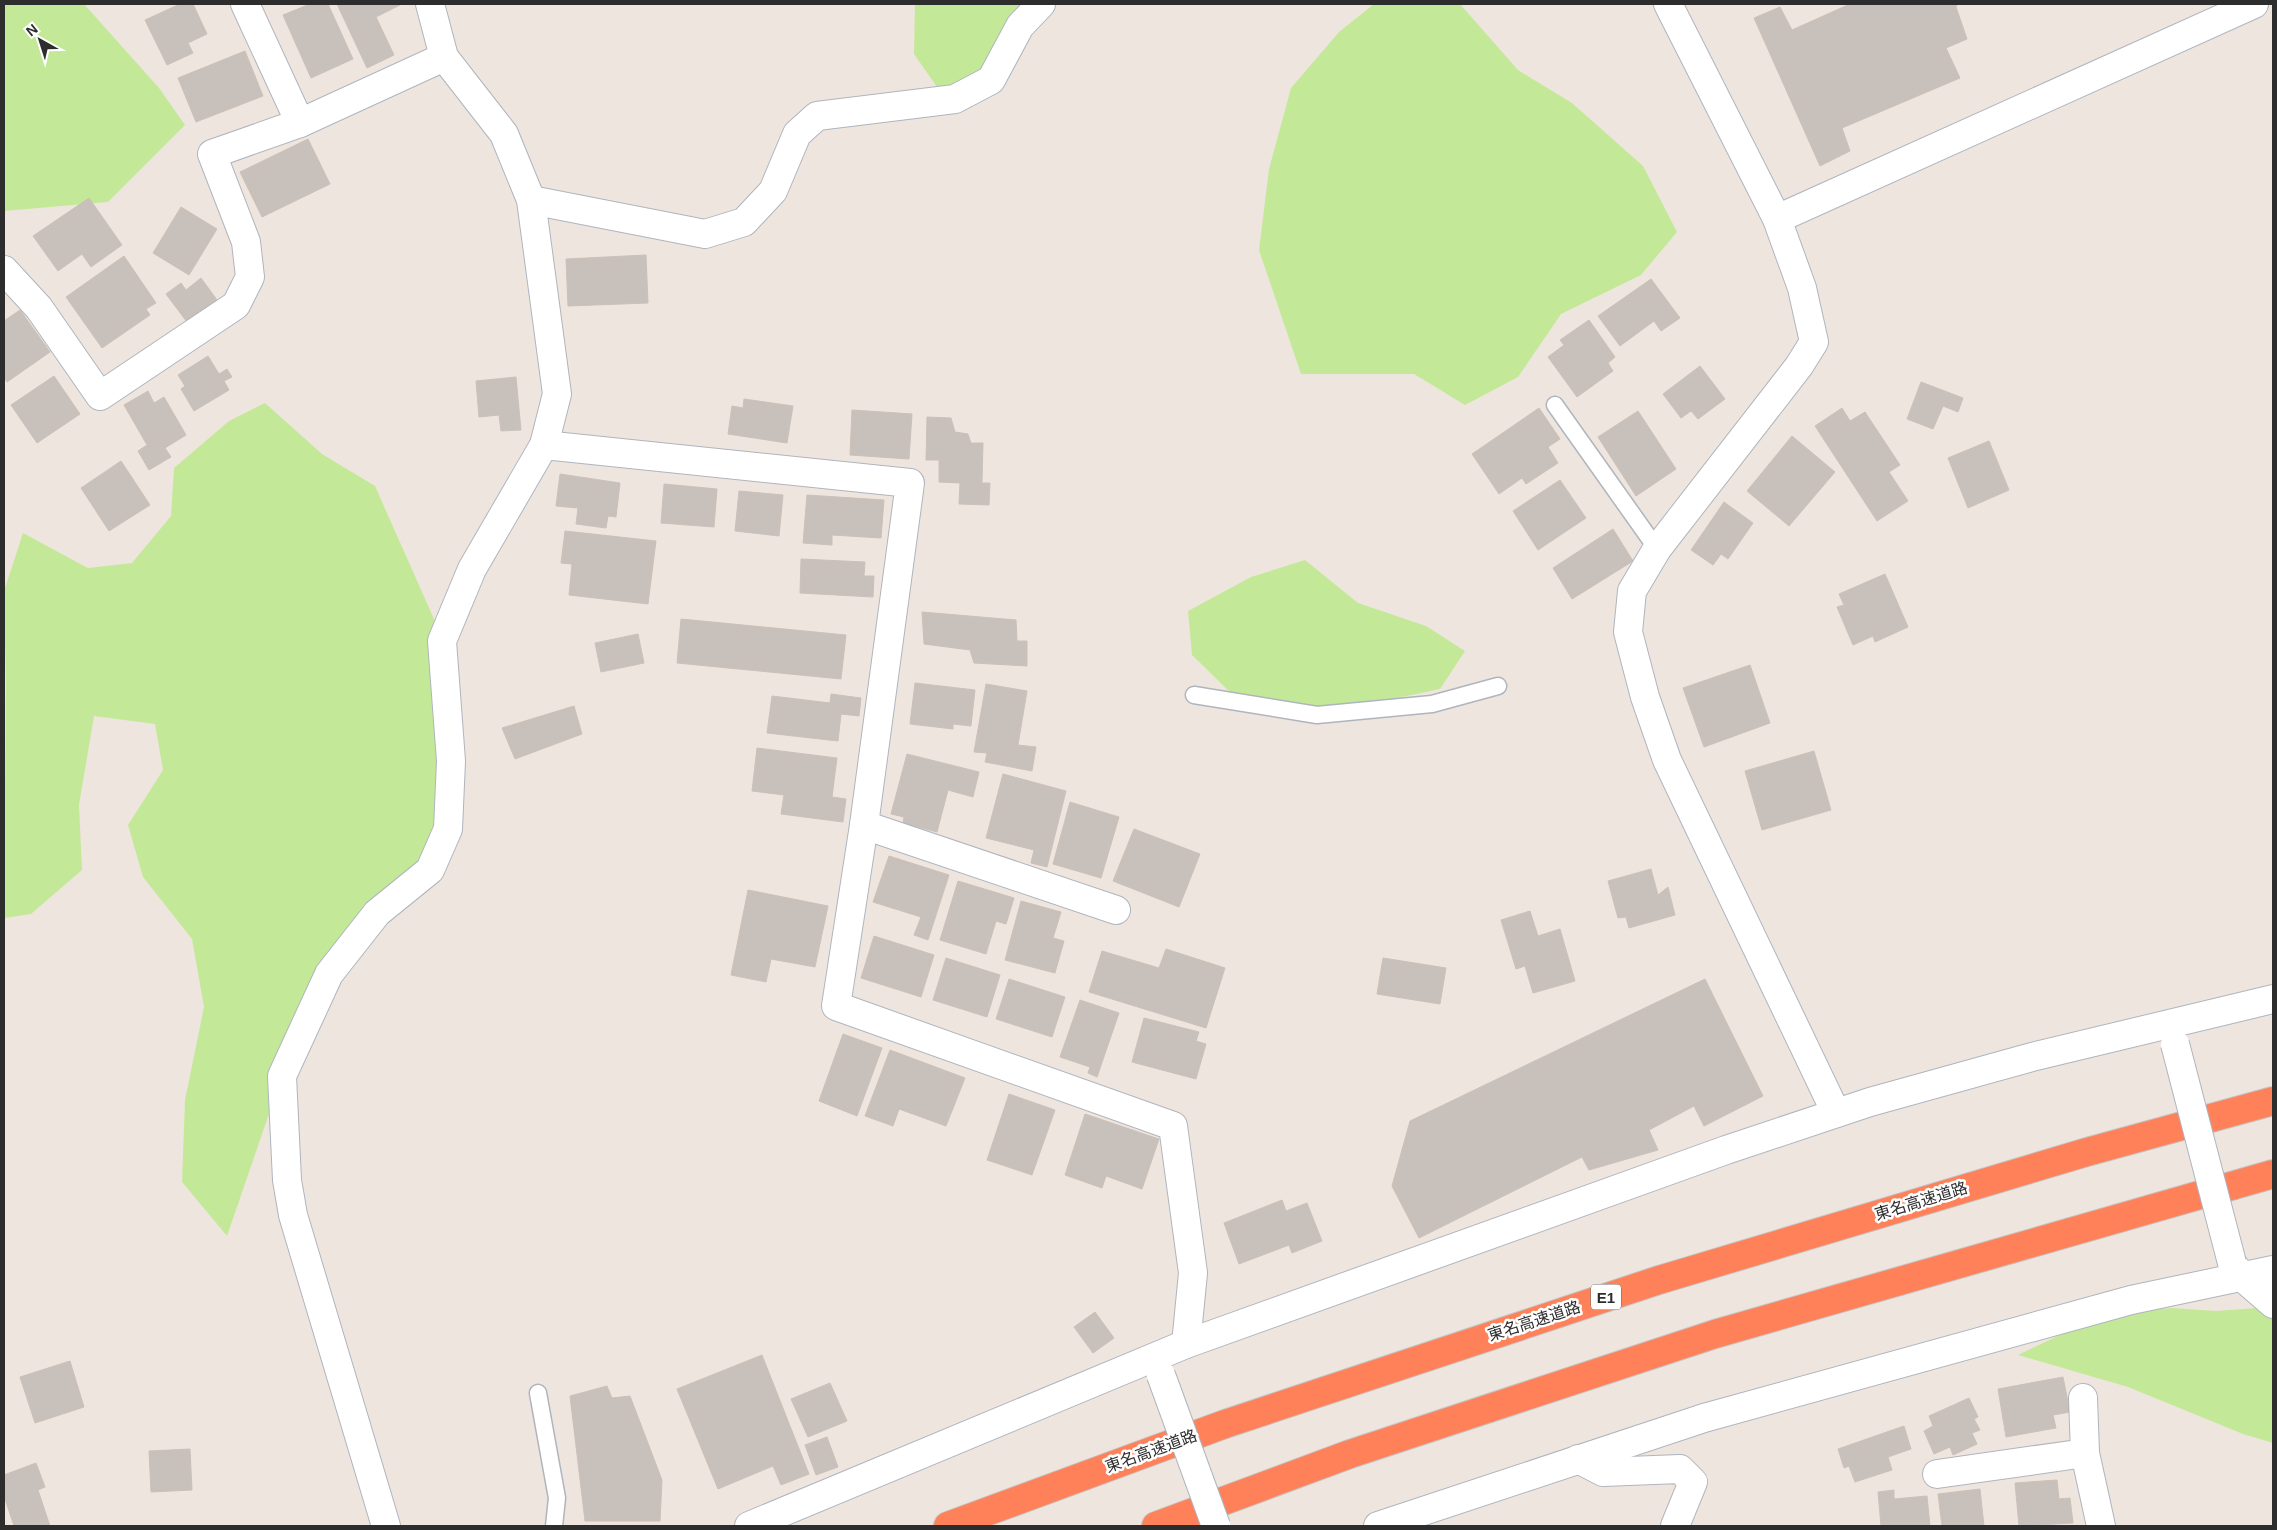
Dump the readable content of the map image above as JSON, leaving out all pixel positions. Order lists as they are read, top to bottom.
{
  "streets": {
    "highway": ["東名高速道路", "E1"]
  },
  "north": "top left"
}
